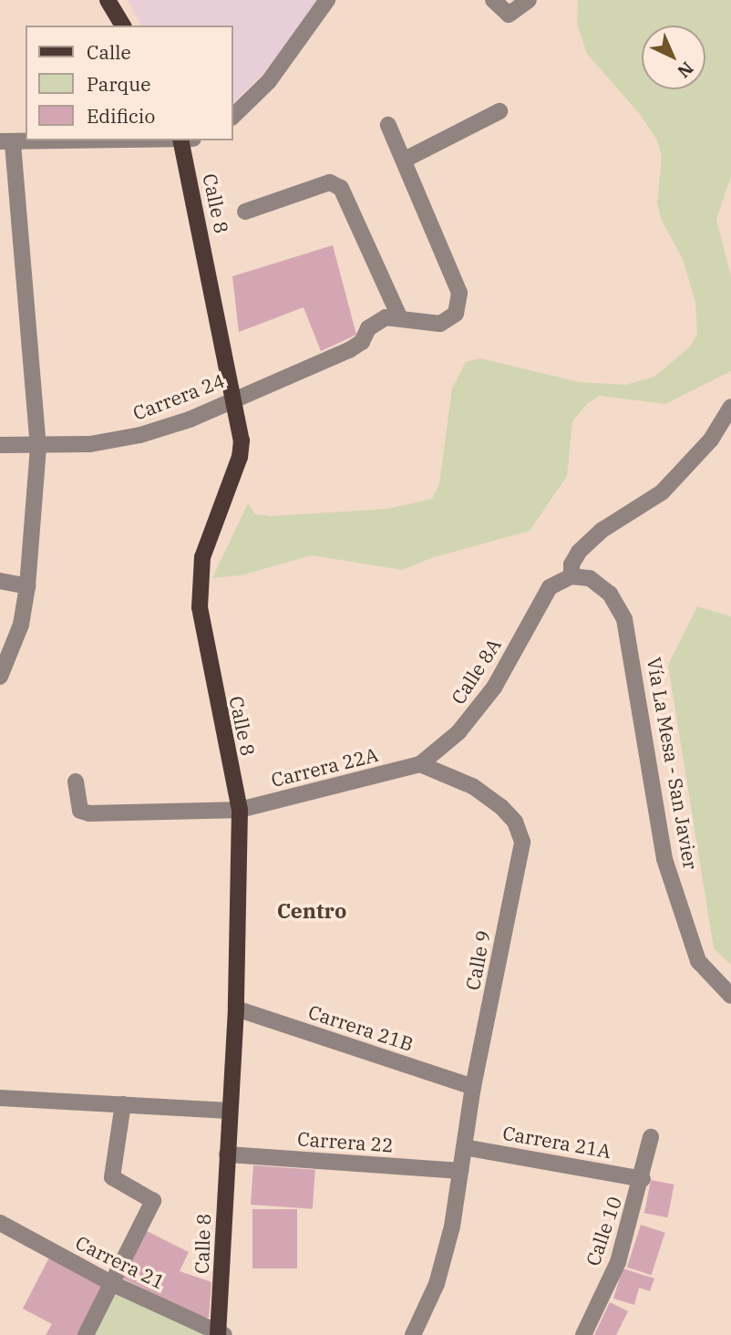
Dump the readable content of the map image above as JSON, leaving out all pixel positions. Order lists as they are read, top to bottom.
{
  "streets": {
    "main road": ["Calle 8"],
    "street": [
      "Carrera 24",
      "Calle 8A",
      "Vía La Mesa - San Javier",
      "Carrera 22A",
      "Calle 9",
      "Carrera 21B",
      "Carrera 22",
      "Carrera 21A",
      "Calle 10",
      "Carrera 21"
    ]
  },
  "crossings": [
    ["Calle 8", "Carrera 24"],
    ["Calle 8", "Carrera 22A"],
    ["Calle 8", "Carrera 21B"],
    ["Calle 8", "Carrera 22"],
    ["Calle 8", "Carrera 21"],
    ["Calle 8A", "Vía La Mesa - San Javier"],
    ["Calle 8A", "Carrera 22A"],
    ["Calle 8A", "Calle 9"],
    ["Carrera 22A", "Calle 9"],
    ["Calle 9", "Carrera 21B"],
    ["Calle 9", "Carrera 22"],
    ["Calle 9", "Carrera 21A"],
    ["Carrera 21A", "Calle 10"]
  ],
  "districts": ["Centro"],
  "legend": ["Calle", "Parque", "Edificio"],
  "north": "bottom right"
}
